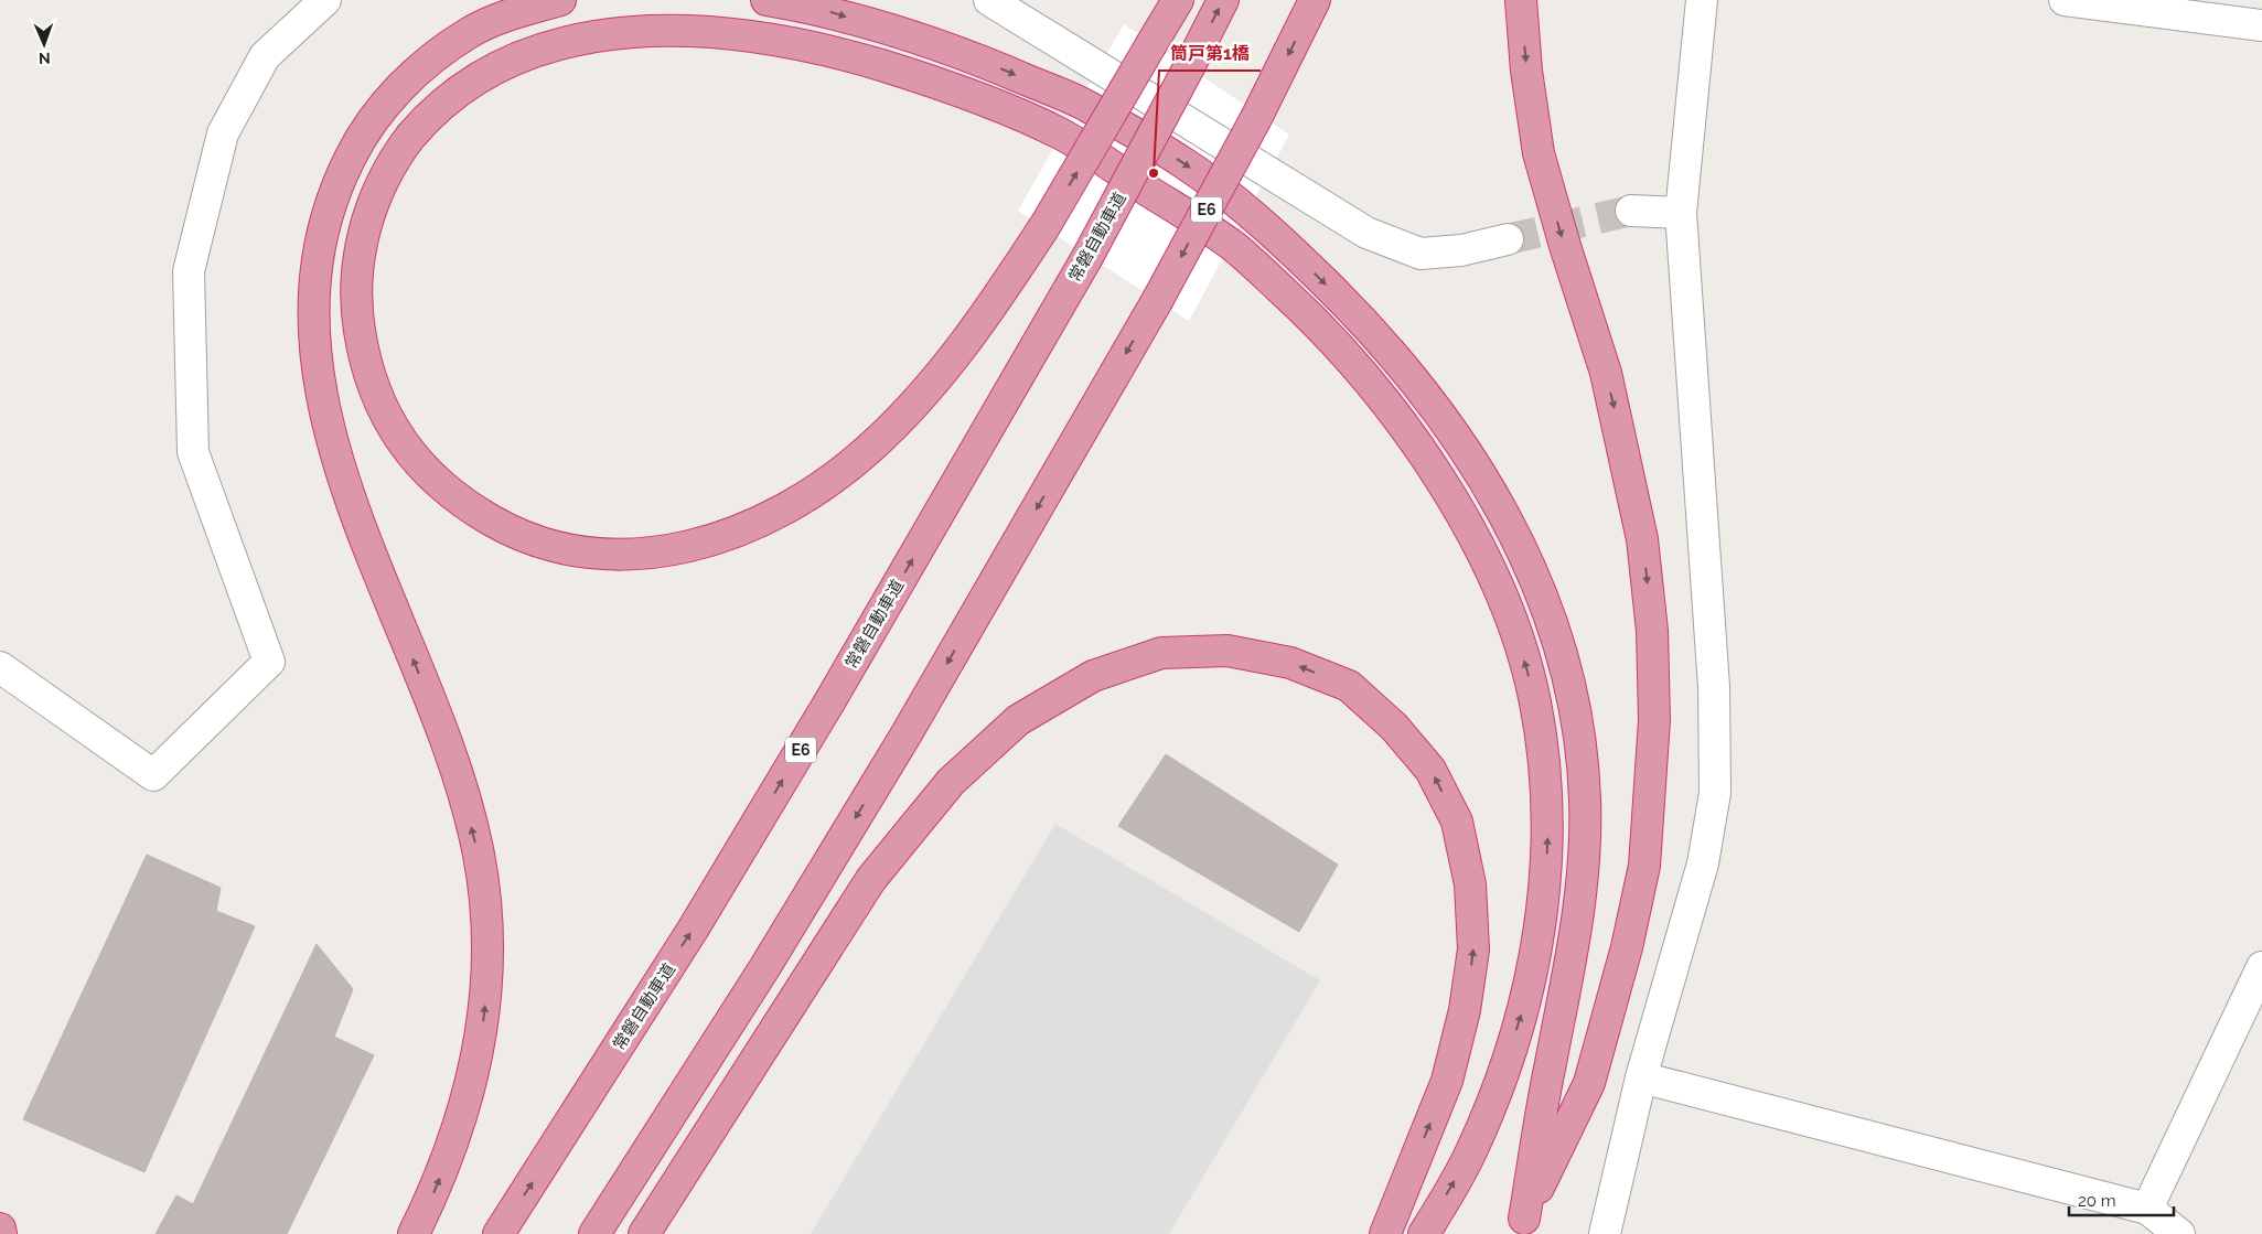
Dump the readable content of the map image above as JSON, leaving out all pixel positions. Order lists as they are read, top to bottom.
{
  "streets": {
    "highway": ["E6", "常磐自動車道"]
  },
  "places": ["筒戸第1橋"],
  "scale_bar": "20 m",
  "north": "bottom"
}
